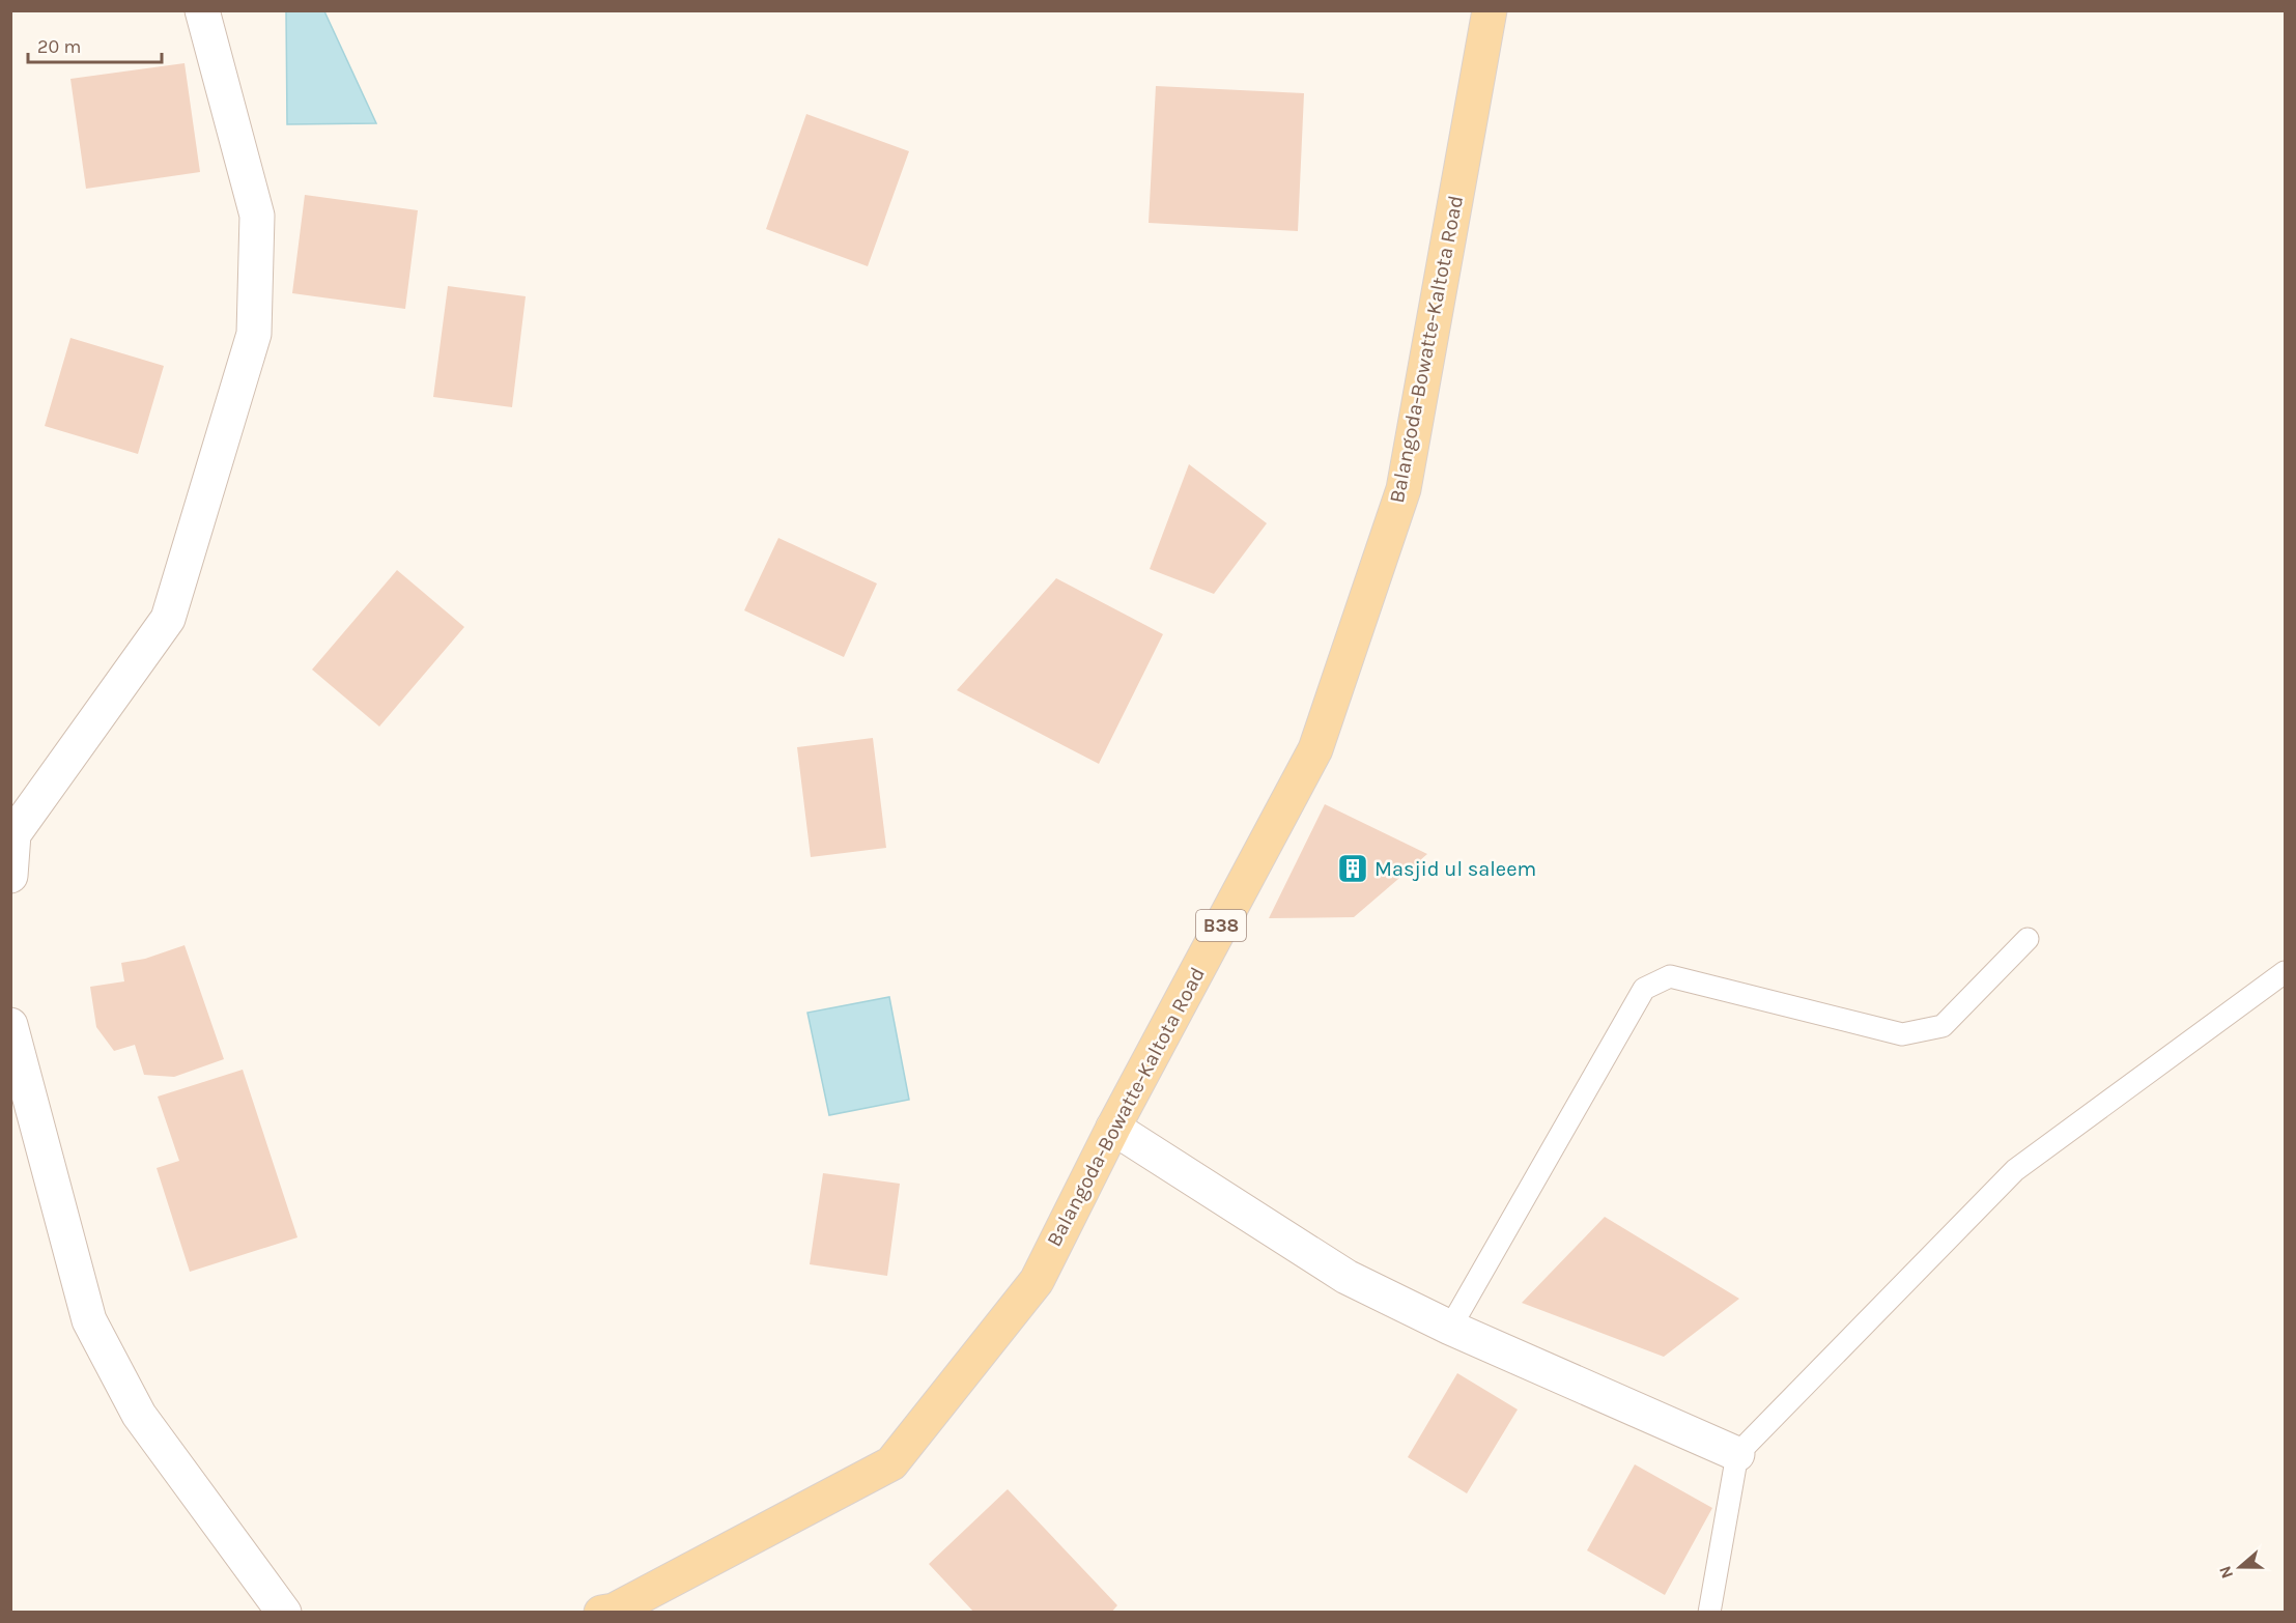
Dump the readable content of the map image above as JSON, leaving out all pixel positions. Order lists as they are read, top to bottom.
{
  "streets": {
    "main road": ["Balangoda-Bowatte-Kaltota Road", "B38"]
  },
  "places": {
    "building": ["Masjid ul saleem"]
  },
  "scale_bar": "20 m",
  "north": "left"
}
